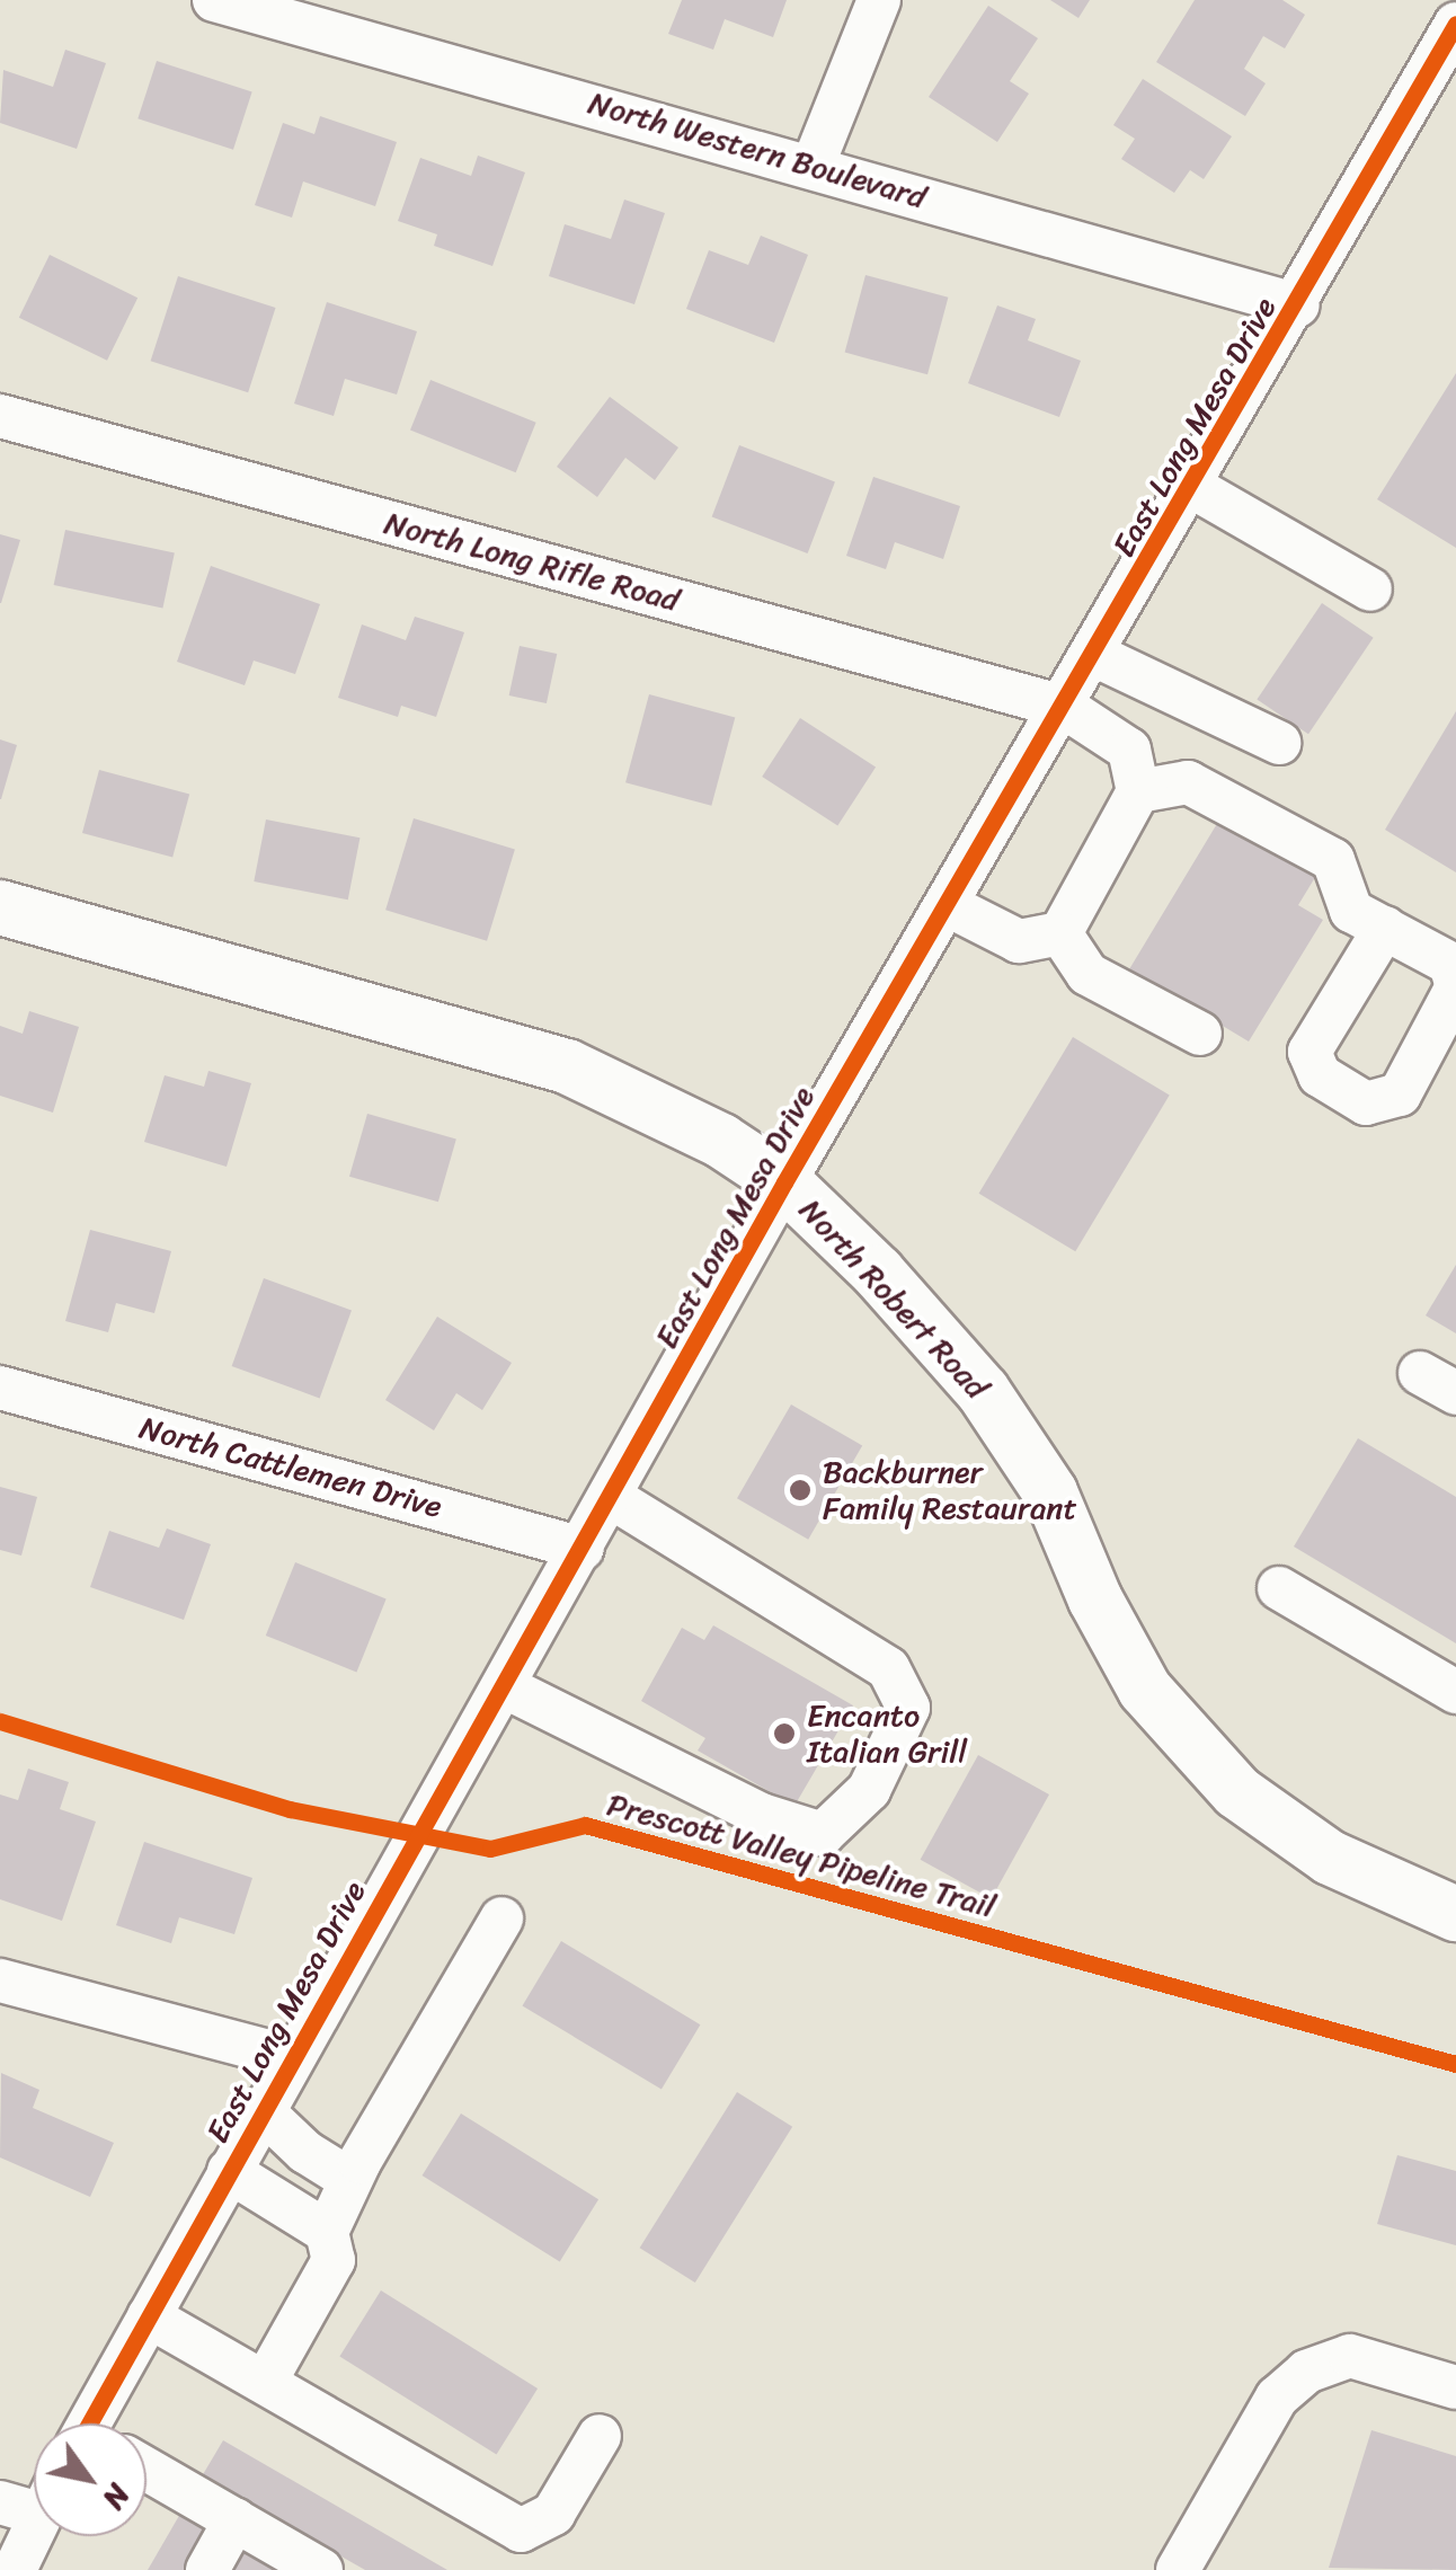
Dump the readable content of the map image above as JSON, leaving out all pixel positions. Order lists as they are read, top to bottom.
{
  "streets": {
    "main road": ["North Robert Road"],
    "street": [
      "North Western Boulevard",
      "East Long Mesa Drive",
      "North Long Rifle Road",
      "North Cattlemen Drive"
    ],
    "cycle path": ["Prescott Valley Pipeline Trail"]
  },
  "crossings": [
    ["North Western Boulevard", "East Long Mesa Drive"],
    ["East Long Mesa Drive", "North Long Rifle Road"],
    ["East Long Mesa Drive", "North Robert Road"],
    ["East Long Mesa Drive", "North Cattlemen Drive"]
  ],
  "places": ["Backburner Family Restaurant", "Encanto Italian Grill"],
  "north": "bottom right"
}
